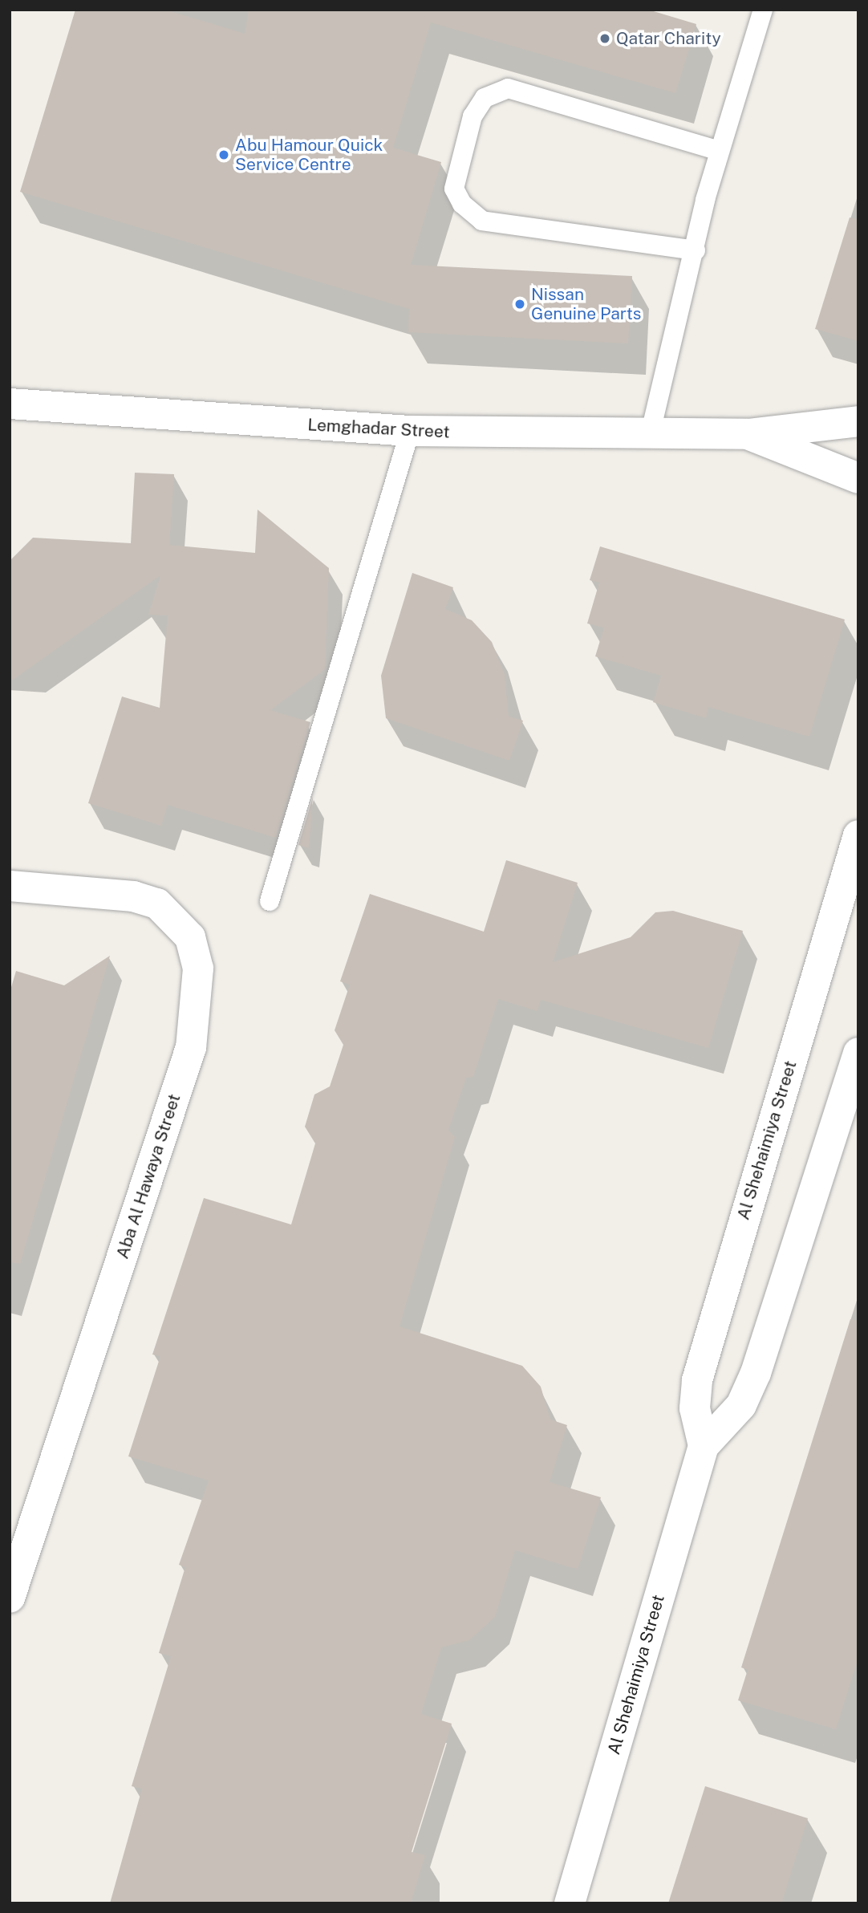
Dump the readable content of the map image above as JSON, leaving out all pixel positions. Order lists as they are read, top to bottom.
{
  "streets": {
    "street": ["Lemghadar Street", "Al Shehaimiya Street", "Aba Al Hawaya Street"]
  },
  "places": ["Qatar Charity", "Abu Hamour Quick Service Centre", "Nissan Genuine Parts"]
}
